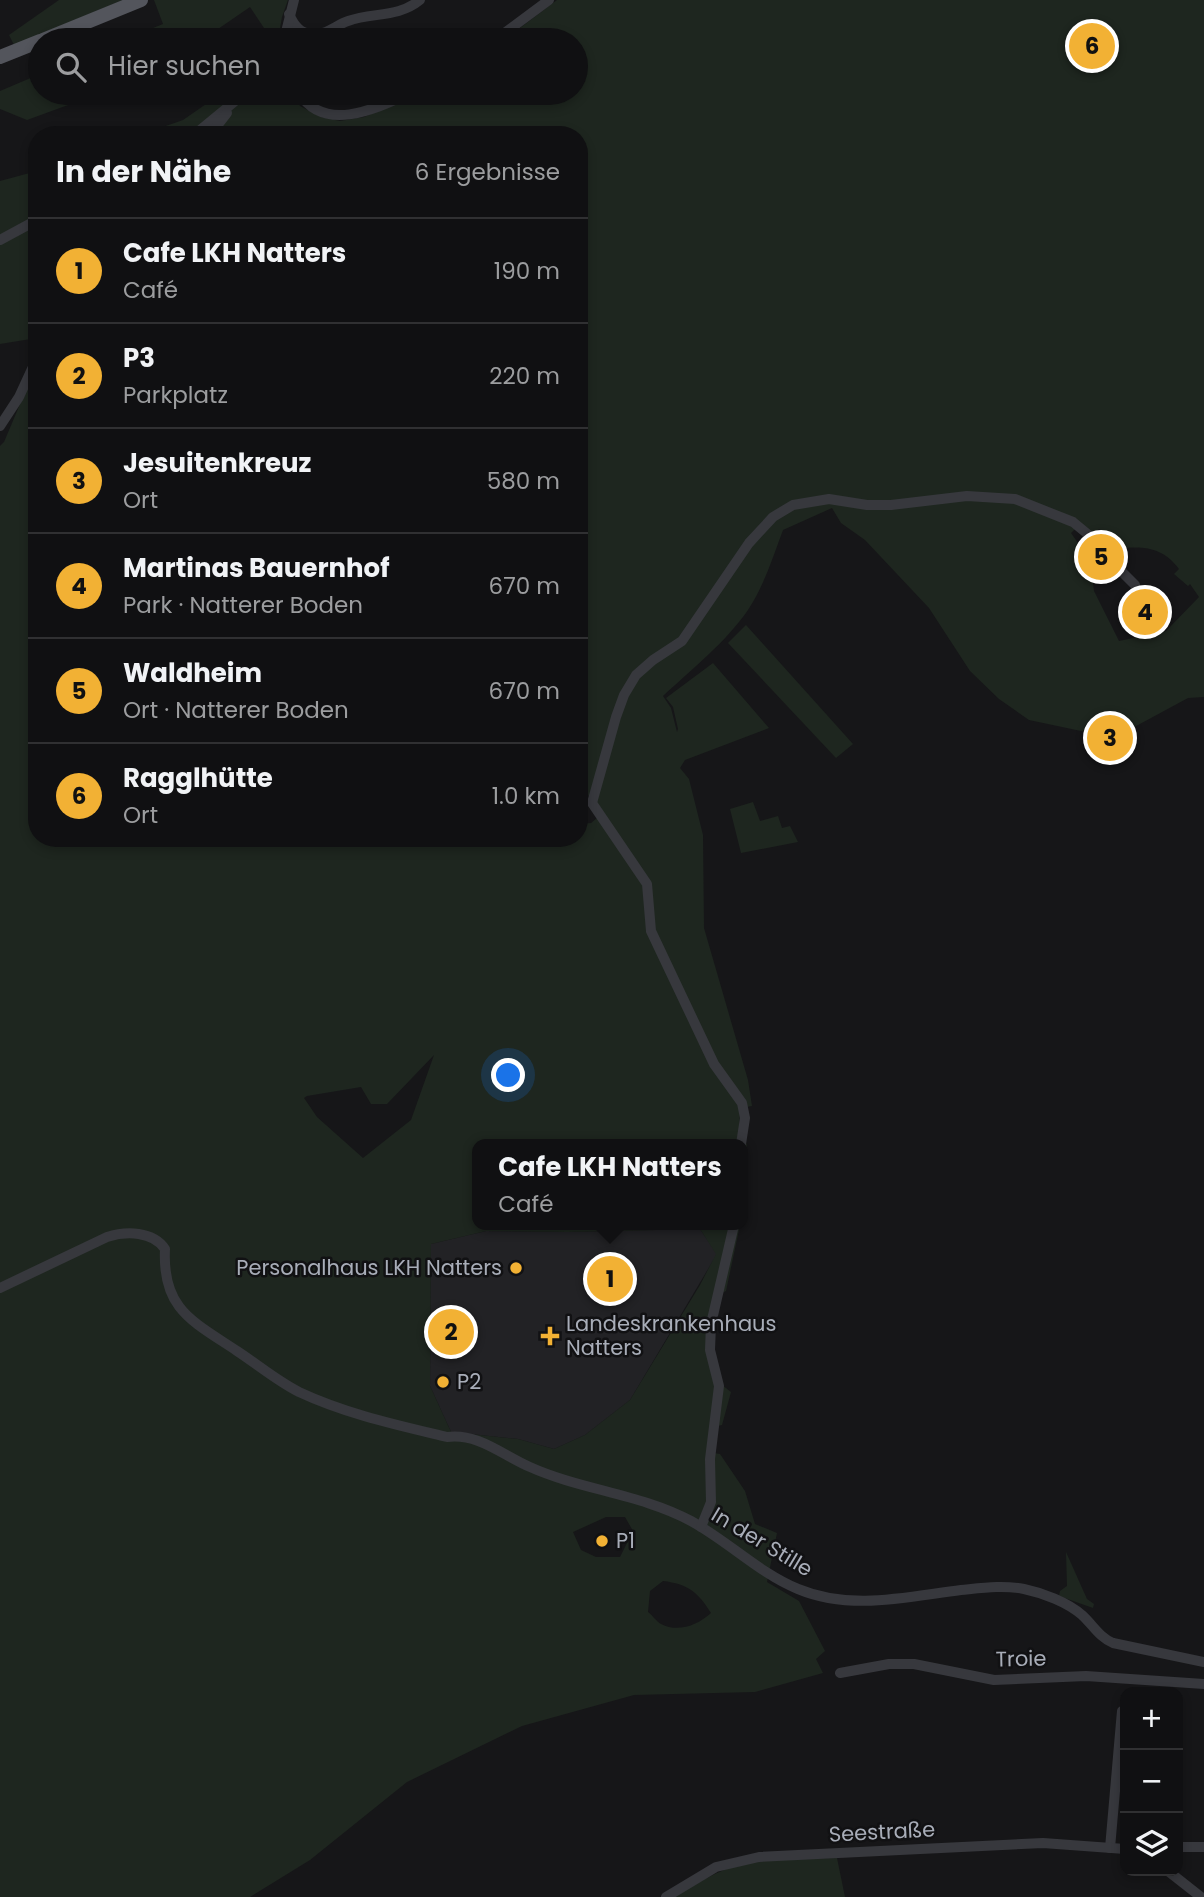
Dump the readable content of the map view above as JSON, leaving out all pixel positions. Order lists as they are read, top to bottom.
{
  "streets": {
    "street": ["In der Stille", "Troie", "Seestraße"]
  },
  "places": {
    "other": ["Personalhaus LKH Natters", "P2", "P1"],
    "health": ["Landeskrankenhaus Natters"]
  },
  "page": {
    "pins": [
      "6",
      "5",
      "4",
      "3",
      "1",
      "2"
    ],
    "search": "Hier suchen",
    "heading": ["In der Nähe", "6 Ergebnisse"],
    "list": [
      {
        "mark": "1",
        "name": "Cafe LKH Natters",
        "note": "Café",
        "value": "190 m"
      },
      {
        "mark": "2",
        "name": "P3",
        "note": "Parkplatz",
        "value": "220 m"
      },
      {
        "mark": "3",
        "name": "Jesuitenkreuz",
        "note": "Ort",
        "value": "580 m"
      },
      {
        "mark": "4",
        "name": "Martinas Bauernhof",
        "note": "Park · Natterer Boden",
        "value": "670 m"
      },
      {
        "mark": "5",
        "name": "Waldheim",
        "note": "Ort · Natterer Boden",
        "value": "670 m"
      },
      {
        "mark": "6",
        "name": "Ragglhütte",
        "note": "Ort",
        "value": "1.0 km"
      }
    ],
    "popup": ["Cafe LKH Natters", "Café"],
    "map_buttons": ["+", "−"]
  }
}
